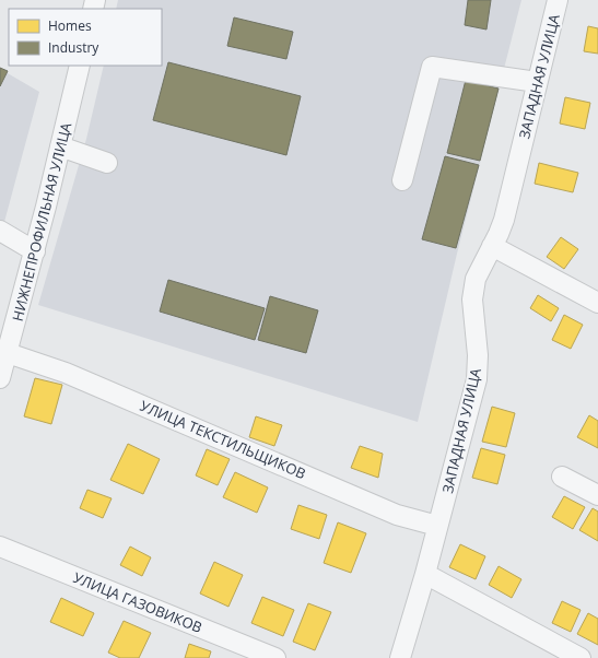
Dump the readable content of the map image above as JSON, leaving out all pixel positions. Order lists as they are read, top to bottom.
{
  "streets": {
    "street": [
      "ЗАПАДНАЯ УЛИЦА",
      "НИЖНЕПРОФИЛЬНАЯ УЛИЦА",
      "УЛИЦА ТЕКСТИЛЬЩИКОВ",
      "УЛИЦА ГАЗОВИКОВ"
    ]
  },
  "crossings": [
    ["ЗАПАДНАЯ УЛИЦА", "УЛИЦА ТЕКСТИЛЬЩИКОВ"],
    ["НИЖНЕПРОФИЛЬНАЯ УЛИЦА", "УЛИЦА ТЕКСТИЛЬЩИКОВ"]
  ],
  "legend": ["Homes", "Industry"]
}
